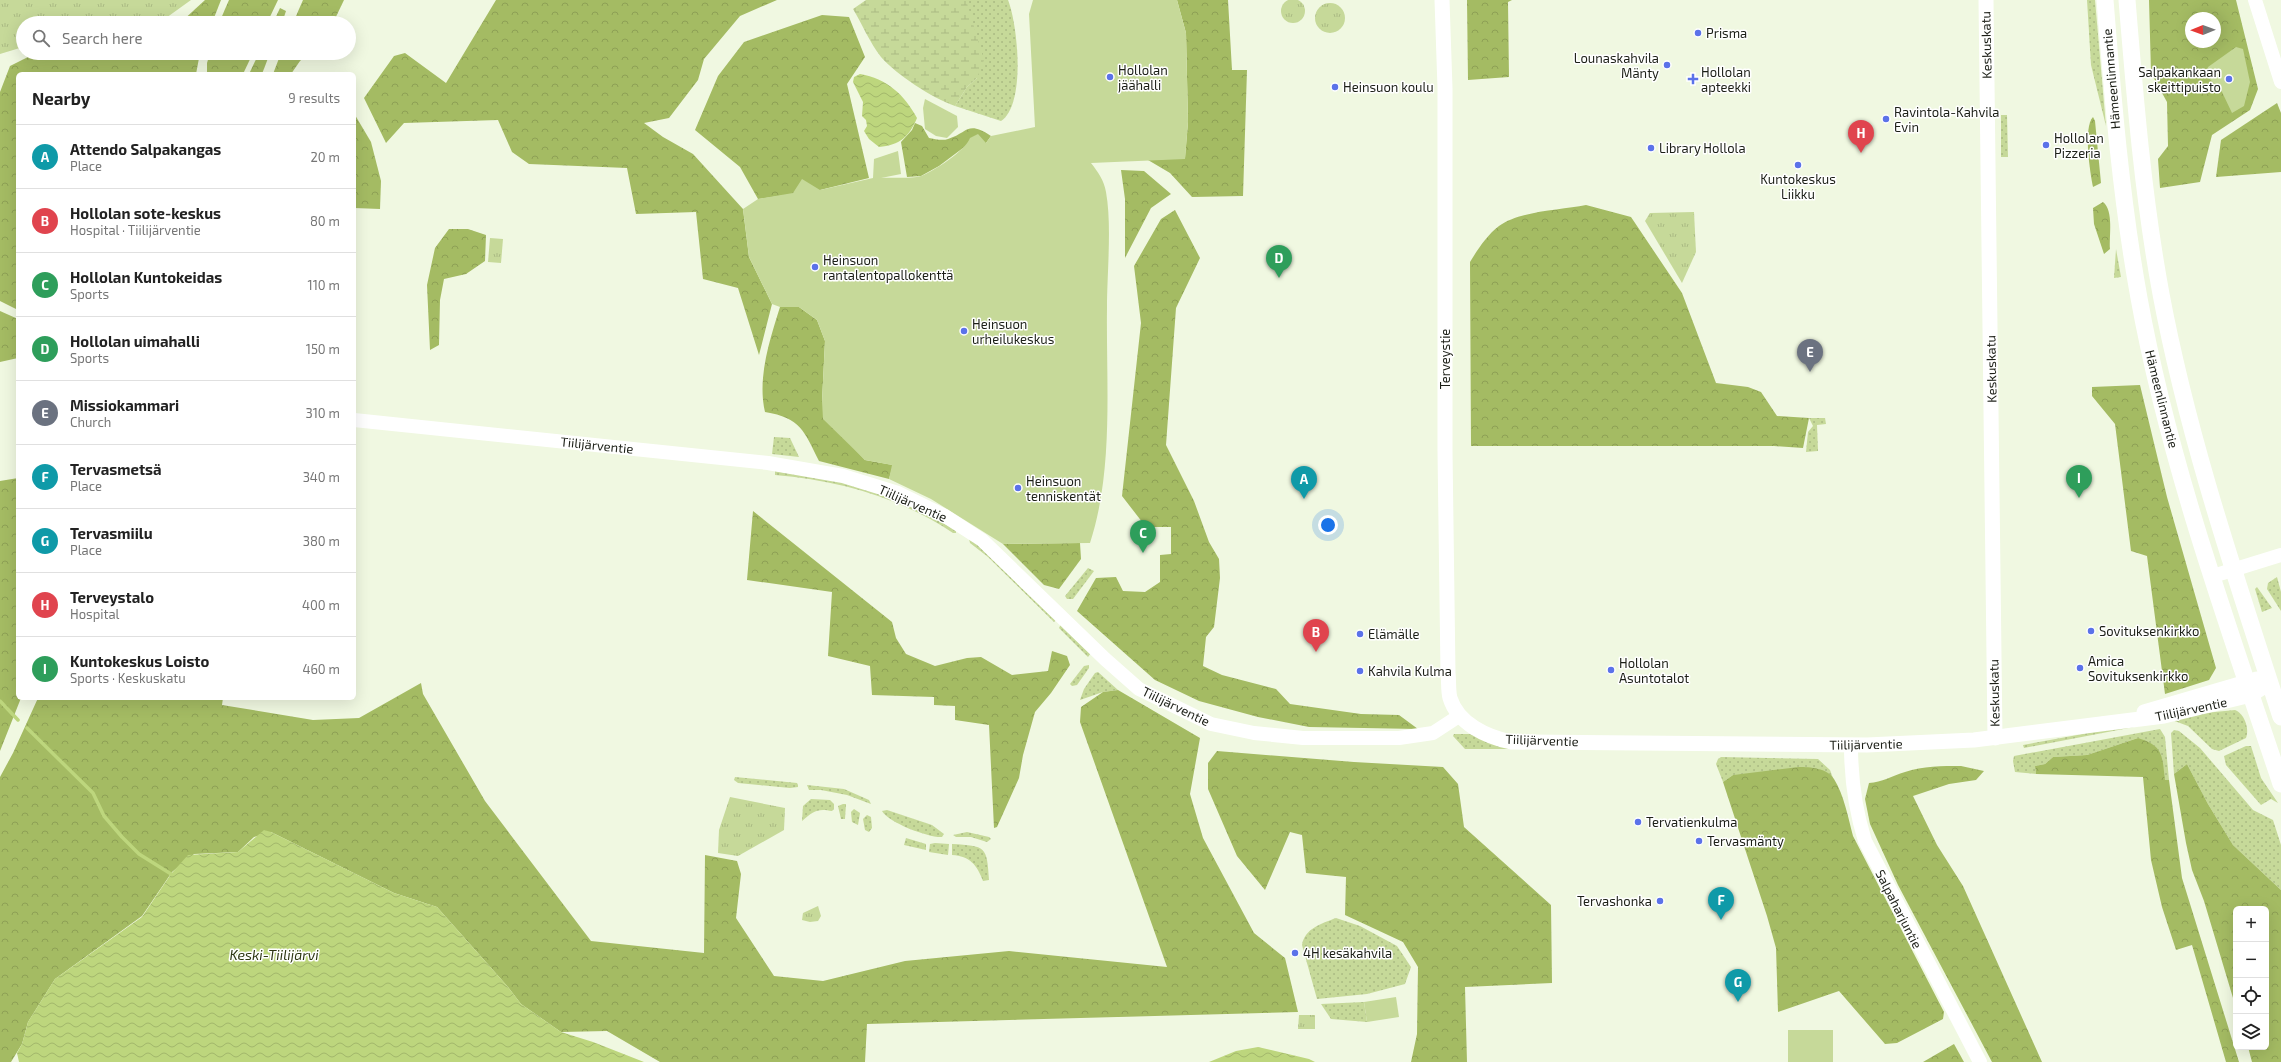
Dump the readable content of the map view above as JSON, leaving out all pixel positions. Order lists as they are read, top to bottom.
{
  "streets": {
    "main road": [
      "Keskuskatu",
      "Hämeenlinnantie",
      "Terveystie",
      "Tiilijärventie"
    ],
    "street": ["Salpaharjuntie"]
  },
  "crossings": [
    ["Keskuskatu", "Tiilijärventie"],
    ["Hämeenlinnantie", "Tiilijärventie"],
    ["Terveystie", "Tiilijärventie"],
    ["Tiilijärventie", "Salpaharjuntie"]
  ],
  "water": ["Keski-Tiilijärvi"],
  "places": {
    "other": [
      "Prisma",
      "Lounaskahvila Mänty",
      "Hollolan jäähalli",
      "Salpakankaan skeittipuisto",
      "Heinsuon koulu",
      "Ravintola-Kahvila Evin",
      "Hollolan Pizzeria",
      "Library Hollola",
      "Kuntokeskus Liikku",
      "Heinsuon rantalentopallokenttä",
      "Heinsuon urheilukeskus",
      "Heinsuon tenniskentät",
      "Sovituksenkirkko",
      "Elämälle",
      "Amica Sovituksenkirkko",
      "Hollolan Asuntotalot",
      "Kahvila Kulma",
      "Tervatienkulma",
      "Tervasmänty",
      "Tervashonka",
      "4H kesäkahvila"
    ],
    "health": ["Hollolan apteekki"]
  },
  "north": "left",
  "page": {
    "search": "Search here",
    "heading": ["Nearby", "9 results"],
    "pins": [
      "H",
      "D",
      "E",
      "I",
      "A",
      "C",
      "B",
      "F",
      "G"
    ],
    "list": [
      {
        "mark": "A",
        "name": "Attendo Salpakangas",
        "note": "Place",
        "value": "20 m"
      },
      {
        "mark": "B",
        "name": "Hollolan sote-keskus",
        "note": "Hospital · Tiilijärventie",
        "value": "80 m"
      },
      {
        "mark": "C",
        "name": "Hollolan Kuntokeidas",
        "note": "Sports",
        "value": "110 m"
      },
      {
        "mark": "D",
        "name": "Hollolan uimahalli",
        "note": "Sports",
        "value": "150 m"
      },
      {
        "mark": "E",
        "name": "Missiokammari",
        "note": "Church",
        "value": "310 m"
      },
      {
        "mark": "F",
        "name": "Tervasmetsä",
        "note": "Place",
        "value": "340 m"
      },
      {
        "mark": "G",
        "name": "Tervasmiilu",
        "note": "Place",
        "value": "380 m"
      },
      {
        "mark": "H",
        "name": "Terveystalo",
        "note": "Hospital",
        "value": "400 m"
      },
      {
        "mark": "I",
        "name": "Kuntokeskus Loisto",
        "note": "Sports · Keskuskatu",
        "value": "460 m"
      }
    ],
    "map_buttons": ["+", "−"]
  }
}
